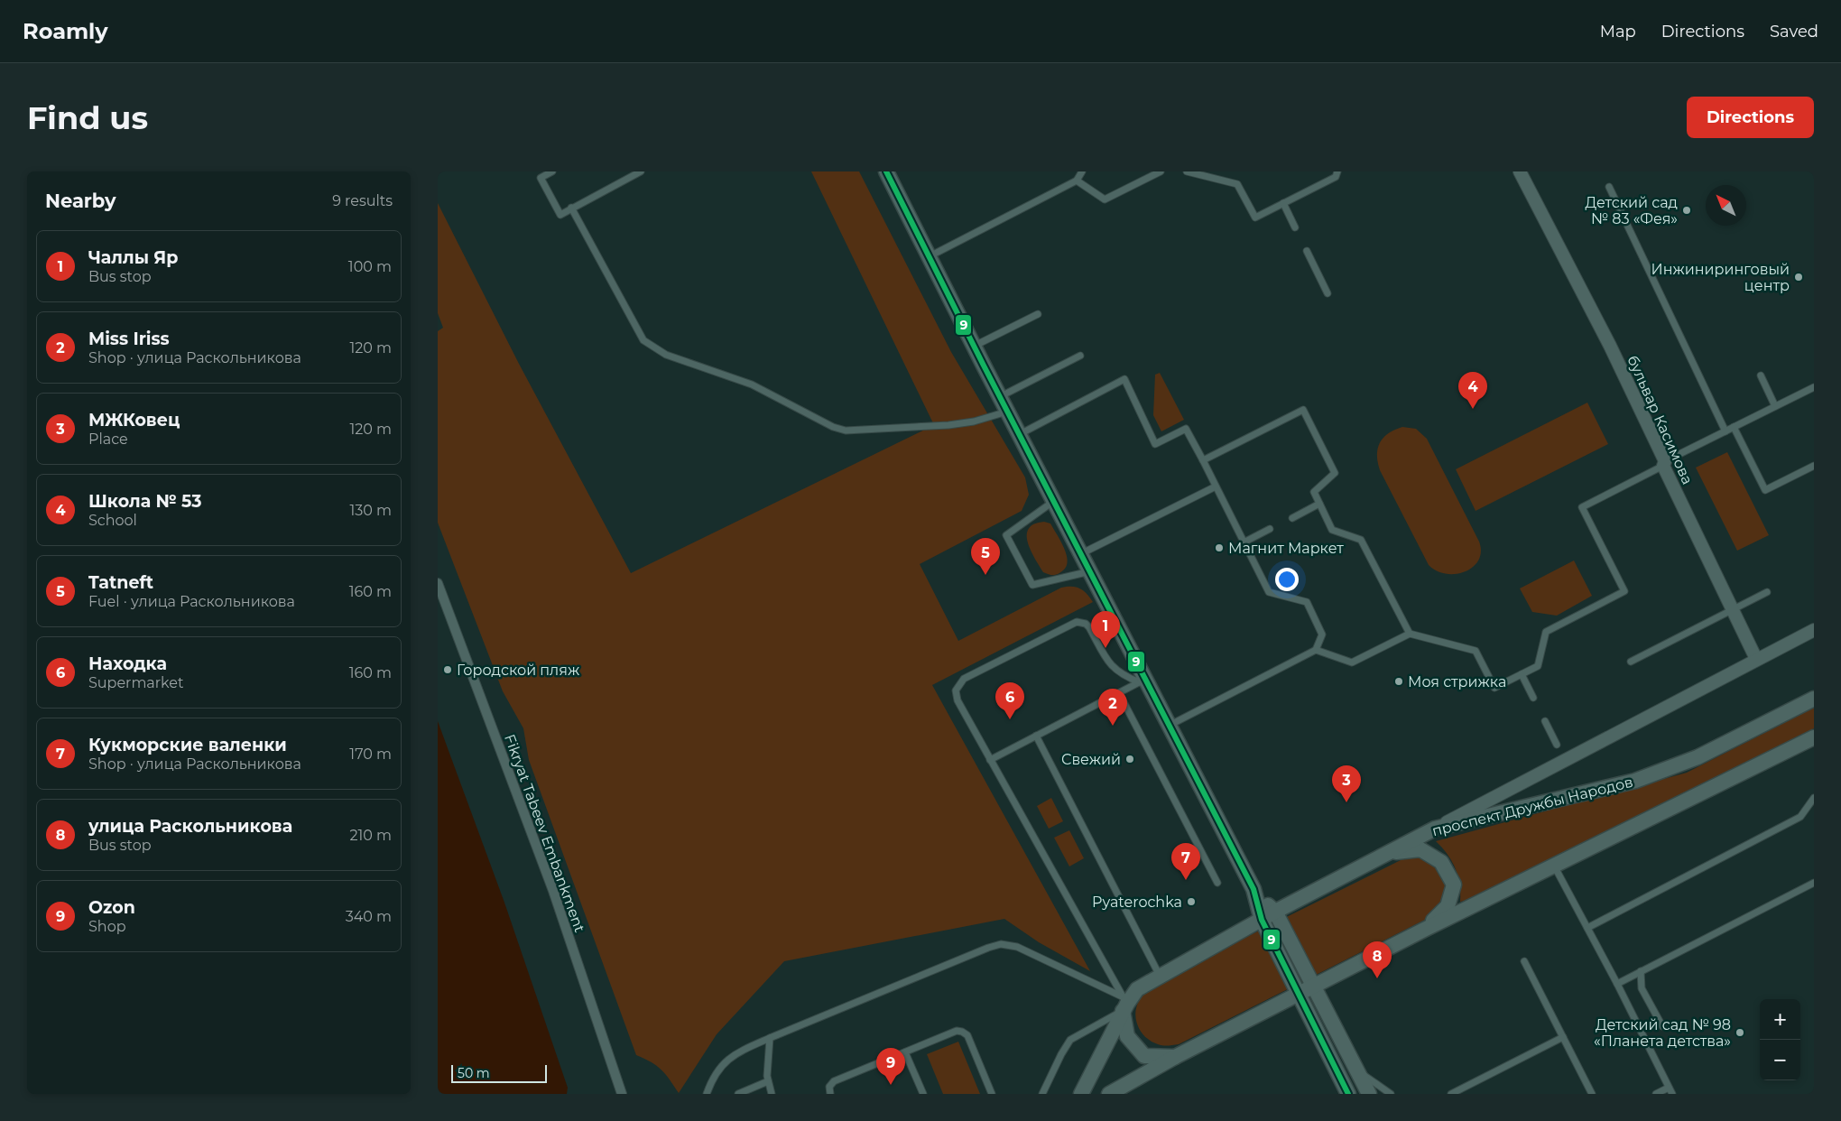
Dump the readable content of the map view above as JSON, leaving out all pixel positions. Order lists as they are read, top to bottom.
{
  "streets": {
    "street": ["бульвар Касимова", "проспект Дружбы Народов", "Fikryat Tabeev Embankment"]
  },
  "places": [
    "Детский сад № 83 «Фея»",
    "Инжиниринговый центр",
    "Магнит Маркет",
    "Городской пляж",
    "Моя стрижка",
    "Свежий",
    "Pyaterochka",
    "Детский сад № 98 «Планета детства»"
  ],
  "lines": ["transit line 9"],
  "scale_bar": "50 m",
  "north": "top left",
  "page": {
    "header": "Roamly",
    "nav": ["Map", "Directions", "Saved"],
    "buttons": "Directions",
    "title": "Find us",
    "heading": ["Nearby", "9 results"],
    "list": [
      {
        "mark": "1",
        "name": "Чаллы Яр",
        "note": "Bus stop",
        "value": "100 m"
      },
      {
        "mark": "2",
        "name": "Miss Iriss",
        "note": "Shop · улица Раскольникова",
        "value": "120 m"
      },
      {
        "mark": "3",
        "name": "МЖКовец",
        "note": "Place",
        "value": "120 m"
      },
      {
        "mark": "4",
        "name": "Школа № 53",
        "note": "School",
        "value": "130 m"
      },
      {
        "mark": "5",
        "name": "Tatneft",
        "note": "Fuel · улица Раскольникова",
        "value": "160 m"
      },
      {
        "mark": "6",
        "name": "Находка",
        "note": "Supermarket",
        "value": "160 m"
      },
      {
        "mark": "7",
        "name": "Кукморские валенки",
        "note": "Shop · улица Раскольникова",
        "value": "170 m"
      },
      {
        "mark": "8",
        "name": "улица Раскольникова",
        "note": "Bus stop",
        "value": "210 m"
      },
      {
        "mark": "9",
        "name": "Ozon",
        "note": "Shop",
        "value": "340 m"
      }
    ],
    "pins": [
      "4",
      "5",
      "1",
      "6",
      "2",
      "3",
      "7",
      "8",
      "9"
    ],
    "map_buttons": ["+", "−"],
    "scale": "50 m"
  }
}
